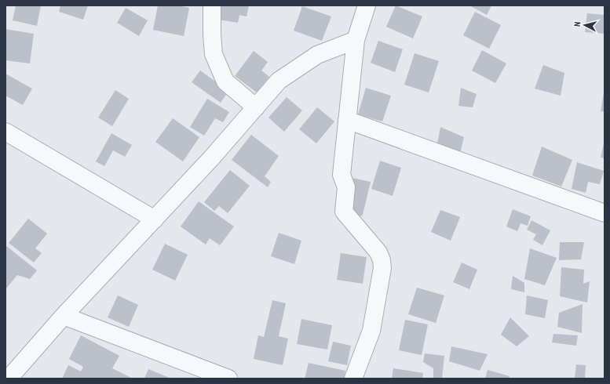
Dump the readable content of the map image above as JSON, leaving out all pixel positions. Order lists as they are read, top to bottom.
{
  "north": "left"
}
